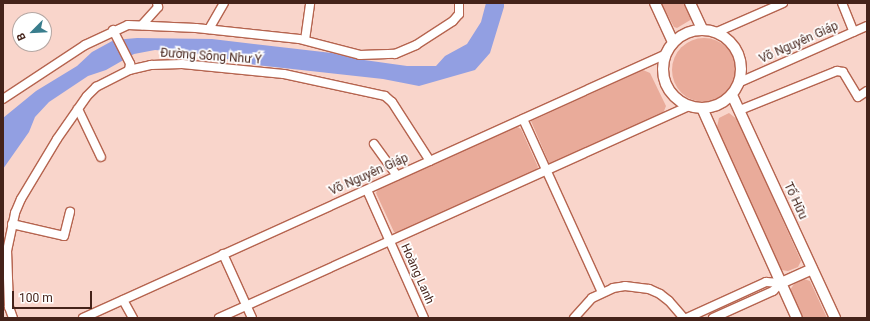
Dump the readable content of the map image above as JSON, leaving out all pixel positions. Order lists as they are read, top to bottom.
{
  "streets": {
    "main road": ["Tố Hữu"],
    "street": ["Võ Nguyên Giáp", "Đường Sông Như Ý", "Hoàng Lanh"]
  },
  "crossings": [
    ["Võ Nguyên Giáp", "Đường Sông Như Ý"],
    ["Võ Nguyên Giáp", "Tố Hữu"],
    ["Võ Nguyên Giáp", "Hoàng Lanh"]
  ],
  "scale_bar": "100 m",
  "north": "bottom left"
}
